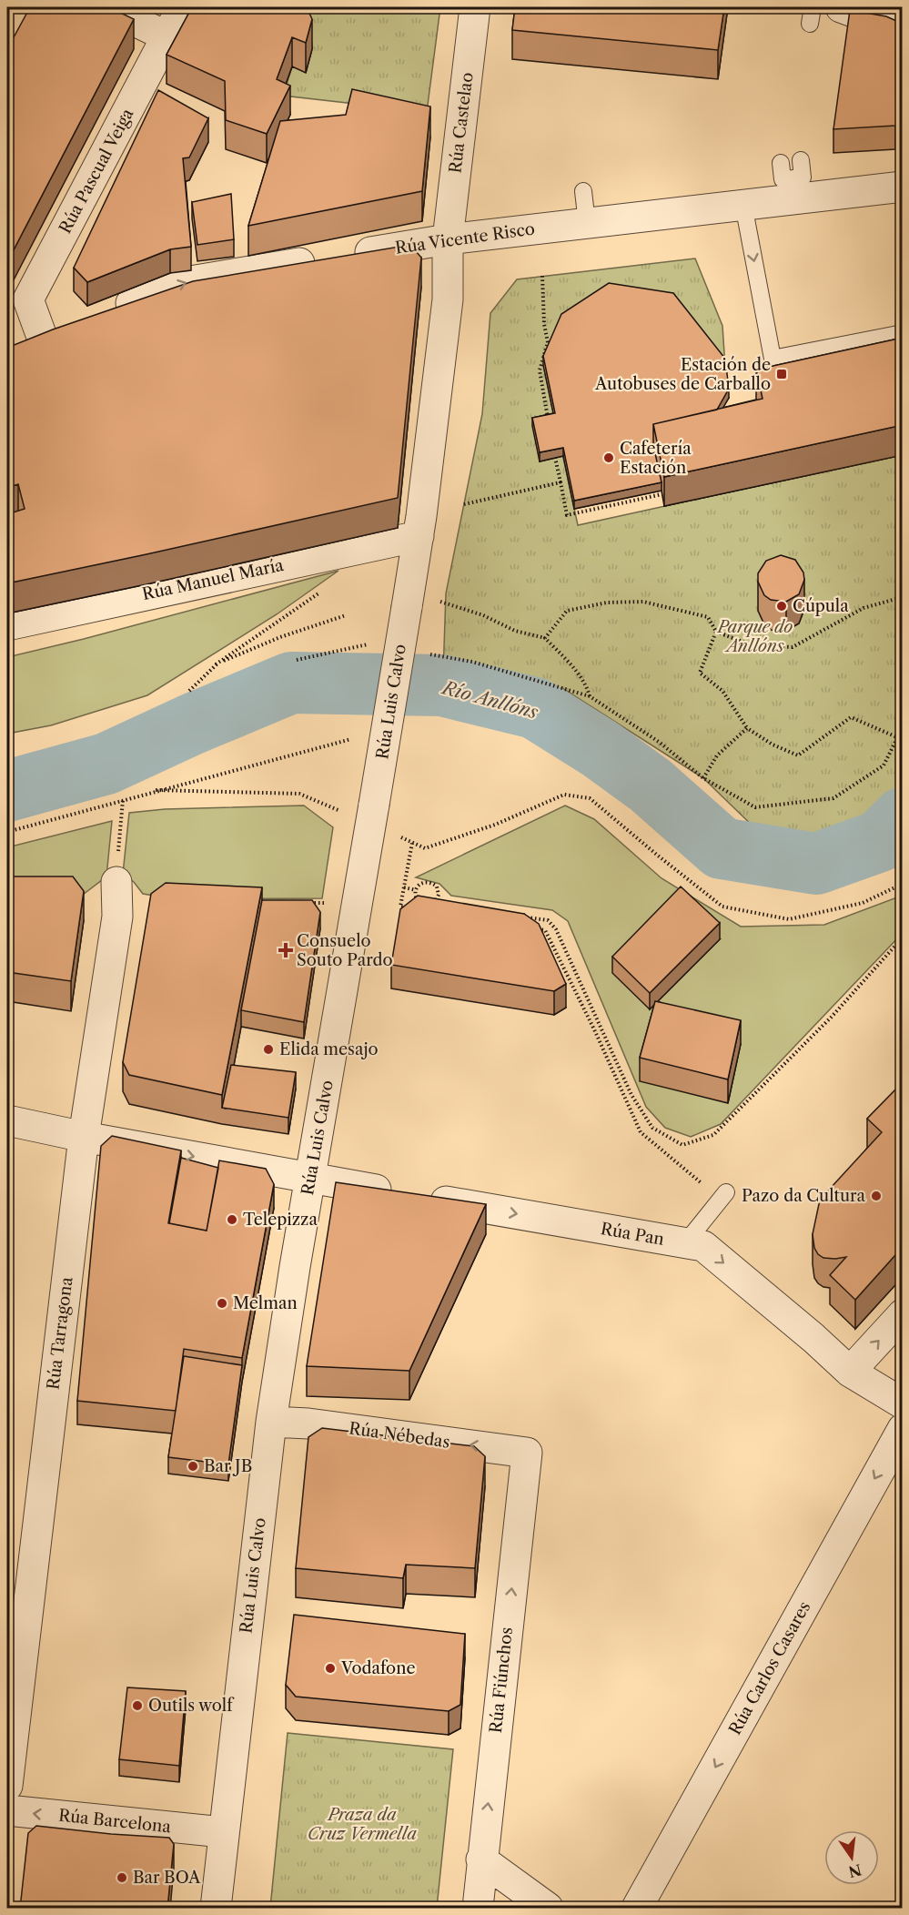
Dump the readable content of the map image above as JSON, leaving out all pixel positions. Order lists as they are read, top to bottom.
{
  "streets": {
    "street": [
      "Rúa Castelao",
      "Rúa Pascual Veiga",
      "Rúa Vicente Risco",
      "Rúa Manuel María",
      "Rúa Luis Calvo",
      "Rúa Pan",
      "Rúa Tarragona",
      "Rúa Nébedas",
      "Rúa Carlos Casares",
      "Rúa Fiúnchos",
      "Rúa Barcelona"
    ]
  },
  "crossings": [
    ["Rúa Castelao", "Rúa Vicente Risco"],
    ["Rúa Castelao", "Rúa Luis Calvo"],
    ["Rúa Vicente Risco", "Rúa Luis Calvo"],
    ["Rúa Manuel María", "Rúa Luis Calvo"],
    ["Rúa Luis Calvo", "Rúa Pan"],
    ["Rúa Luis Calvo", "Rúa Nébedas"],
    ["Rúa Luis Calvo", "Rúa Barcelona"],
    ["Rúa Pan", "Rúa Tarragona"],
    ["Rúa Nébedas", "Rúa Fiúnchos"]
  ],
  "one_way": [
    "Rúa Vicente Risco",
    "Rúa Pan",
    "Rúa Nébedas",
    "Rúa Carlos Casares",
    "Rúa Fiúnchos",
    "Rúa Barcelona"
  ],
  "water": ["Río Anllóns"],
  "parks": ["Parque do Anllóns", "Praza da Cruz Vermella"],
  "places": {
    "transit": ["Estación de Autobuses de Carballo"],
    "other": [
      "Cafetería Estación",
      "Cúpula",
      "Elida mesajo",
      "Pazo da Cultura",
      "Telepizza",
      "Melman",
      "Bar JB",
      "Vodafone",
      "Outils wolf",
      "Bar BOA"
    ],
    "health": ["Consuelo Souto Pardo"]
  },
  "north": "bottom"
}
